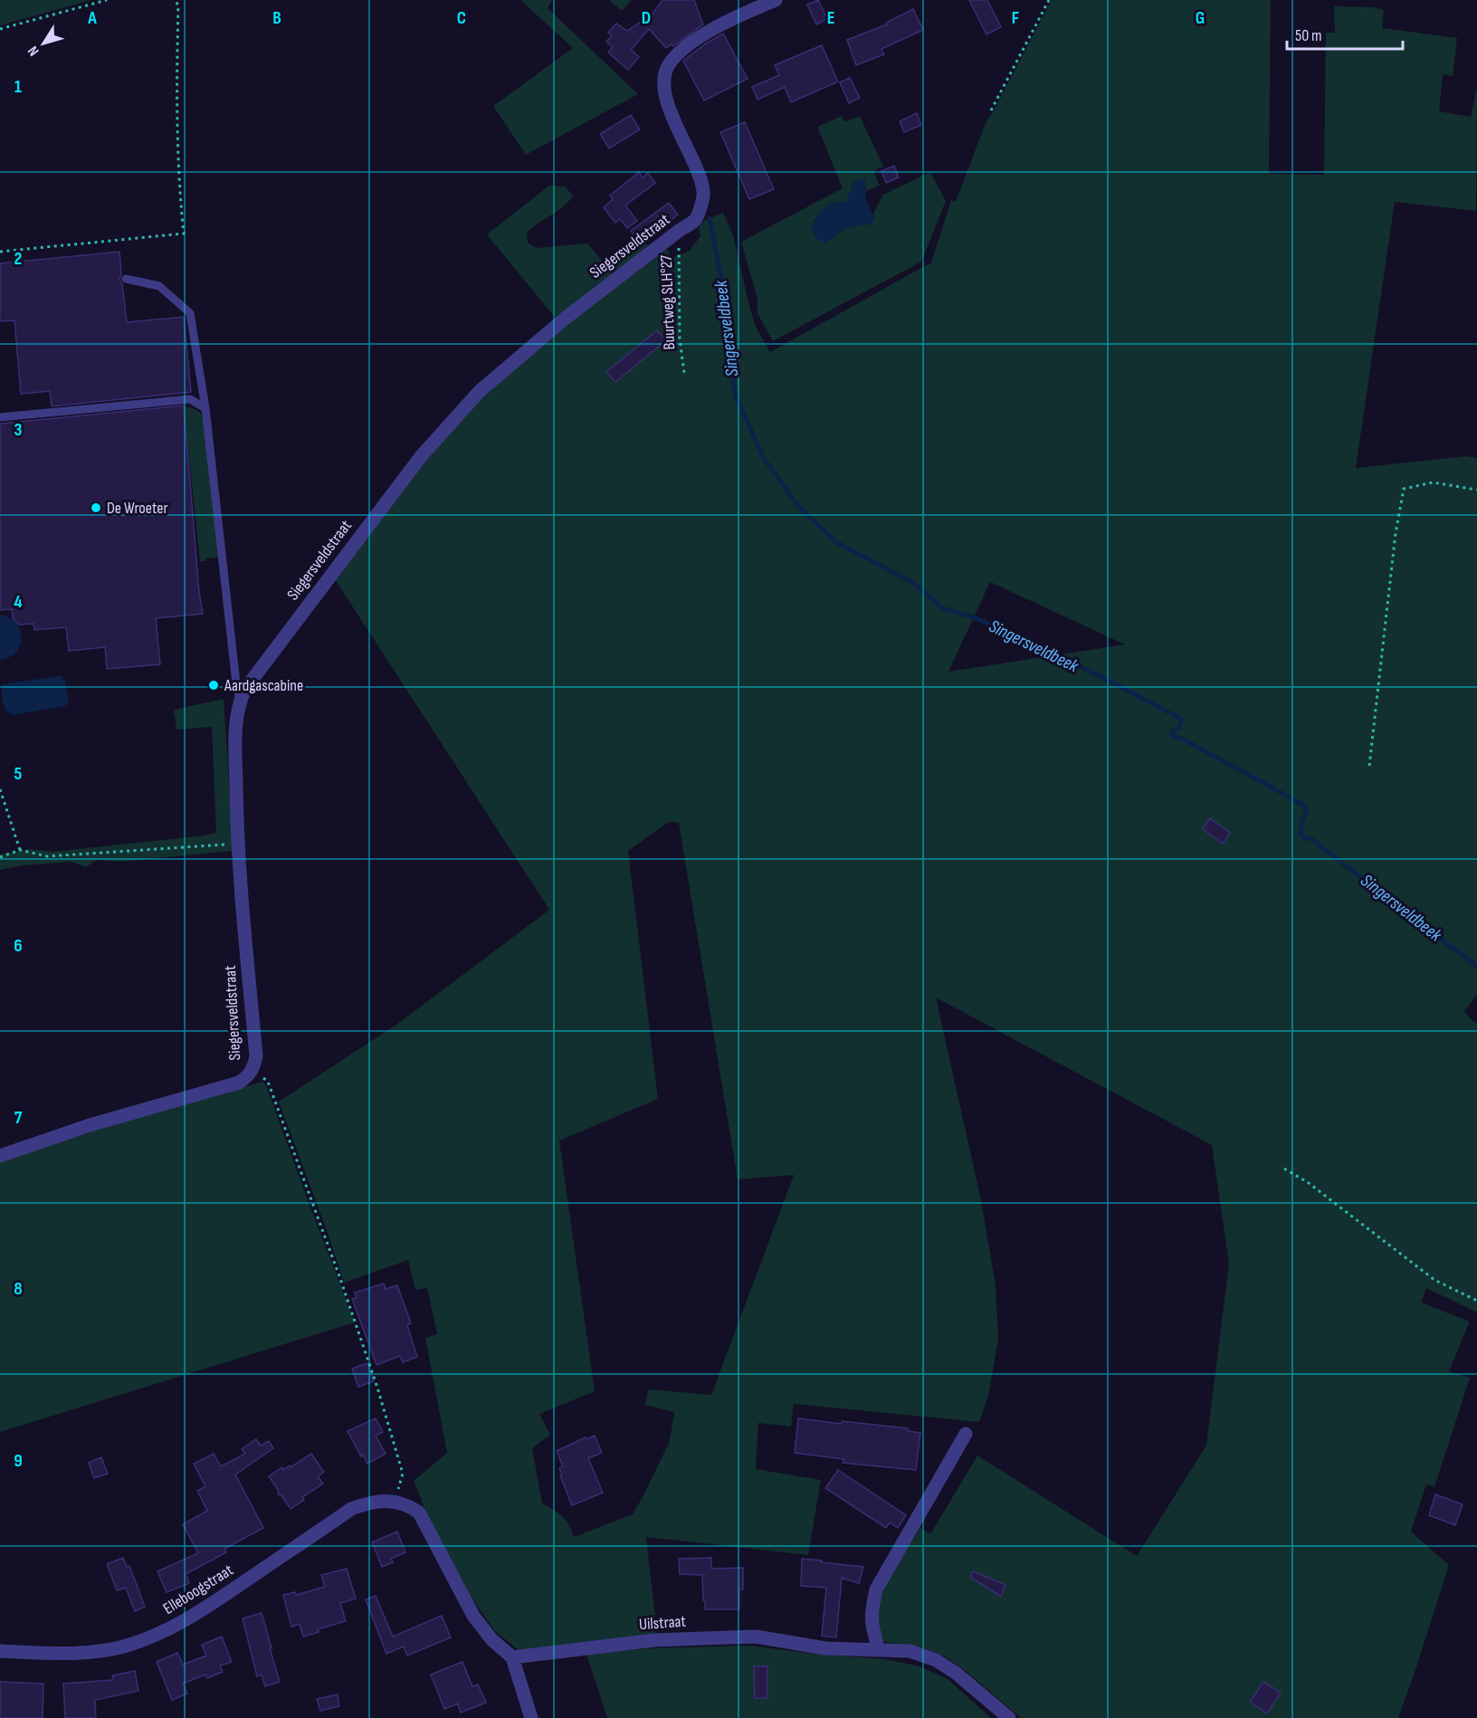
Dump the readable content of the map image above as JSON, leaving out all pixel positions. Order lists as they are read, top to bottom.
{
  "streets": {
    "street": ["Siegersveldstraat", "Elleboogstraat", "Uilstraat"],
    "path": ["Buurtweg SLH°27"]
  },
  "crossings": [
    ["Siegersveldstraat", "Buurtweg SLH°27"]
  ],
  "water": ["Singersveldbeek"],
  "places": ["De Wroeter", "Aardgascabine"],
  "scale_bar": "50 m",
  "north": "bottom left",
  "grid": {
    "columns": [
      "A",
      "B",
      "C",
      "D",
      "E",
      "F",
      "G"
    ],
    "rows": [
      "1",
      "2",
      "3",
      "4",
      "5",
      "6",
      "7",
      "8",
      "9"
    ]
  }
}
